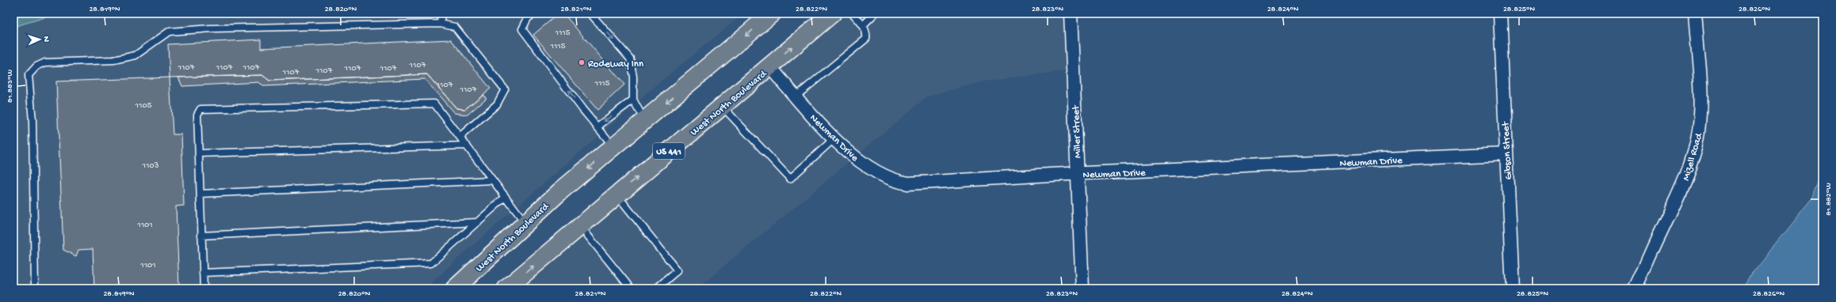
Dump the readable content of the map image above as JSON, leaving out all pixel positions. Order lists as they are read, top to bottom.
{
  "streets": {
    "main road": ["West North Boulevard", "US 441"],
    "street": [
      "Miller Street",
      "Newman Drive",
      "Gibson Street",
      "Mizell Road"
    ]
  },
  "crossings": [
    ["West North Boulevard", "Newman Drive"],
    ["Miller Street", "Newman Drive"],
    ["Newman Drive", "Gibson Street"]
  ],
  "places": ["Rodeway Inn"],
  "house_numbers": [
    "1115",
    "1115",
    "1107",
    "1107",
    "1107",
    "1107",
    "1107",
    "1107",
    "1107",
    "1107",
    "1115",
    "1107",
    "1107",
    "1105",
    "1103",
    "1101",
    "1101"
  ],
  "north": "right",
  "coordinates": [
    "28.819°N",
    "28.820°N",
    "28.821°N",
    "28.822°N",
    "28.823°N",
    "28.824°N",
    "28.825°N",
    "28.826°N",
    "81.883°W",
    "81.882°W"
  ]
}
